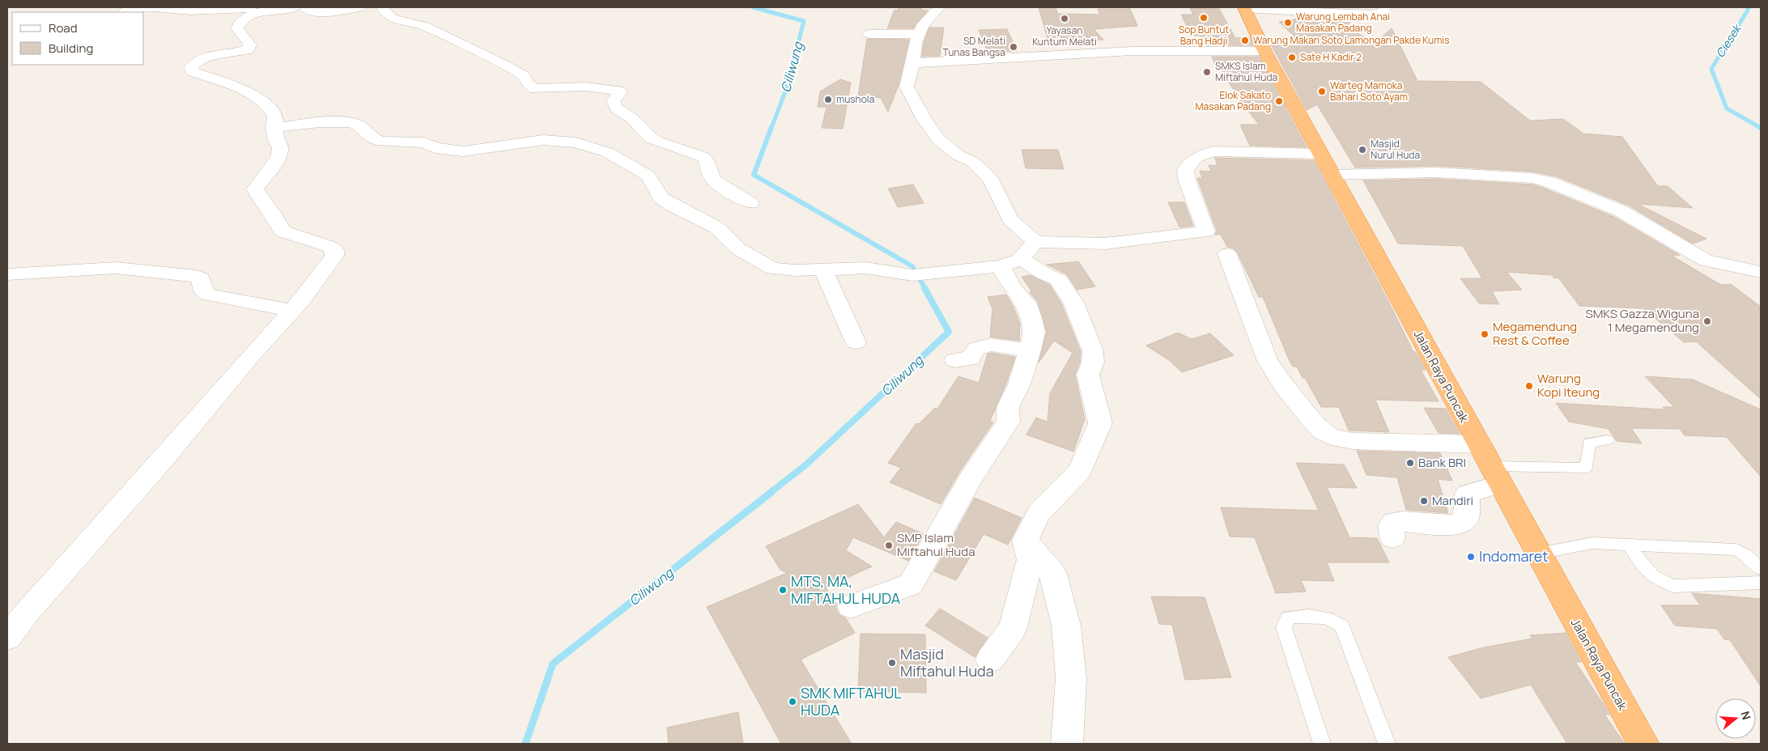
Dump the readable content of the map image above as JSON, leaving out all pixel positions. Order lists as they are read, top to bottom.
{
  "streets": {
    "highway": ["Jalan Raya Puncak"]
  },
  "water": ["Ciesek", "Ciliwung"],
  "places": [
    "Sop Buntut Bang Hadji",
    "Yayasan Kuntum Melati",
    "Warung Lembah Anai Masakan Padang",
    "Warung Makan Soto Lamongan Pakde Kumis",
    "SD Melati Tunas Bangsa",
    "Sate H Kadir 2",
    "SMKS Islam Miftahul Huda",
    "Warteg Mamoka Bahari Soto Ayam",
    "mushola",
    "Elok Sakato Masakan Padang",
    "Masjid Nurul Huda",
    "SMKS Gazza Wiguna 1 Megamendung",
    "Megamendung Rest & Coffee",
    "Warung Kopi Iteung",
    "Bank BRI",
    "Mandiri",
    "SMP Islam Miftahul Huda",
    "Indomaret",
    "MTS, MA, MIFTAHUL HUDA",
    "Masjid Miftahul Huda",
    "SMK MIFTAHUL HUDA"
  ],
  "legend": ["Road", "Building"],
  "north": "right"
}
